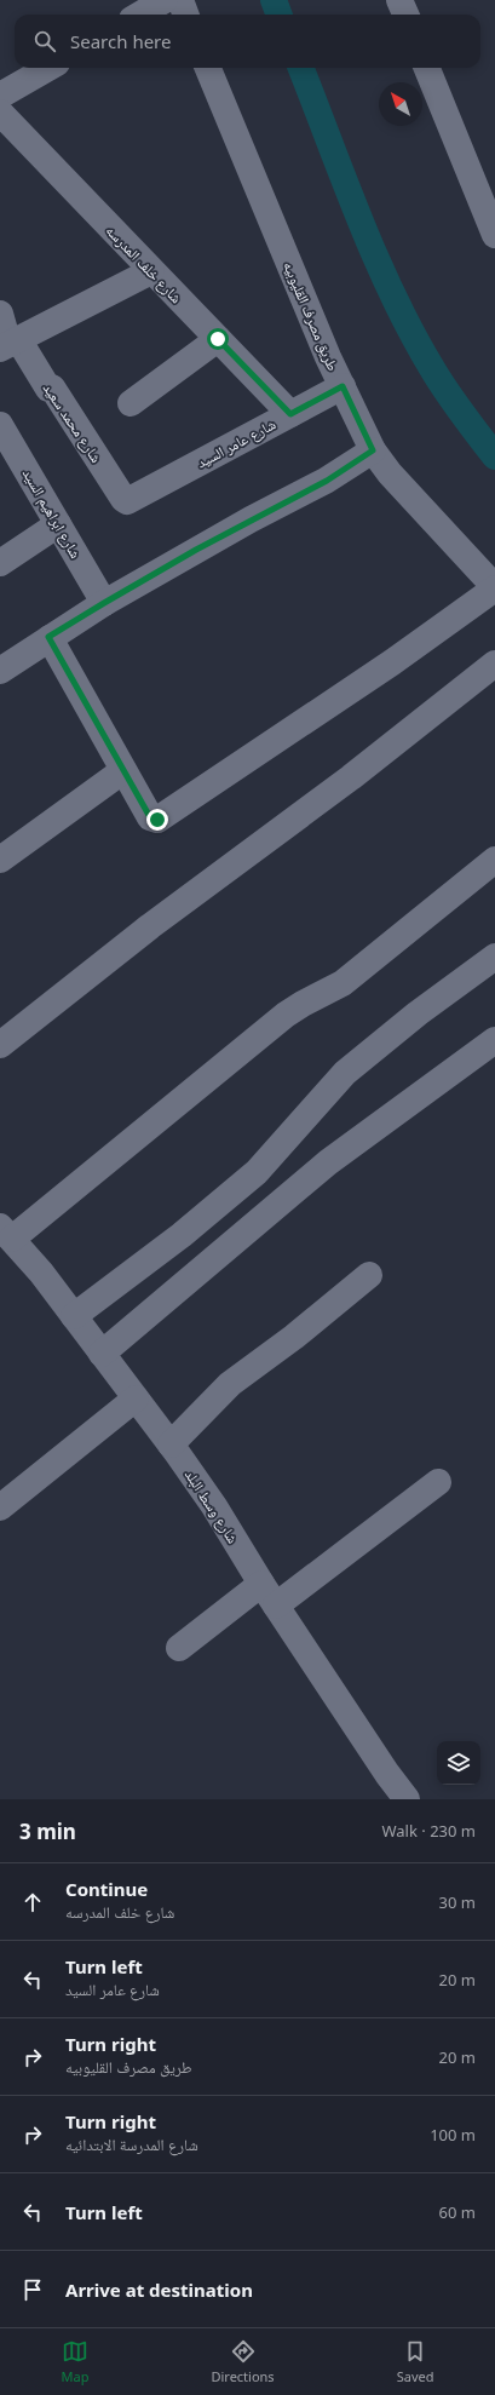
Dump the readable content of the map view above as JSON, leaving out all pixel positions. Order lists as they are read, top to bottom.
{
  "streets": {
    "street": [
      "شارع خلف المدرسه",
      "طريق مصرف القليوبيه",
      "شارع محمد سعيد",
      "شارع عامر السيد",
      "شارع ابراهيم السيد",
      "شارع وسط البلد"
    ]
  },
  "crossings": [
    ["شارع خلف المدرسه", "شارع عامر السيد"],
    ["طريق مصرف القليوبيه", "شارع عامر السيد"],
    ["شارع محمد سعيد", "شارع عامر السيد"]
  ],
  "north": "top left",
  "page": {
    "search": "Search here",
    "heading": ["3 min", "Walk · 230 m"],
    "list": [
      ["Continue", "شارع خلف المدرسه", "30 m"],
      ["Turn left", "شارع عامر السيد", "20 m"],
      ["Turn right", "طريق مصرف القليوبيه", "20 m"],
      ["Turn right", "شارع المدرسة الابتدائيه", "100 m"],
      ["Turn left", "60 m"],
      "Arrive at destination"
    ],
    "nav": ["Map", "Directions", "Saved"]
  }
}
